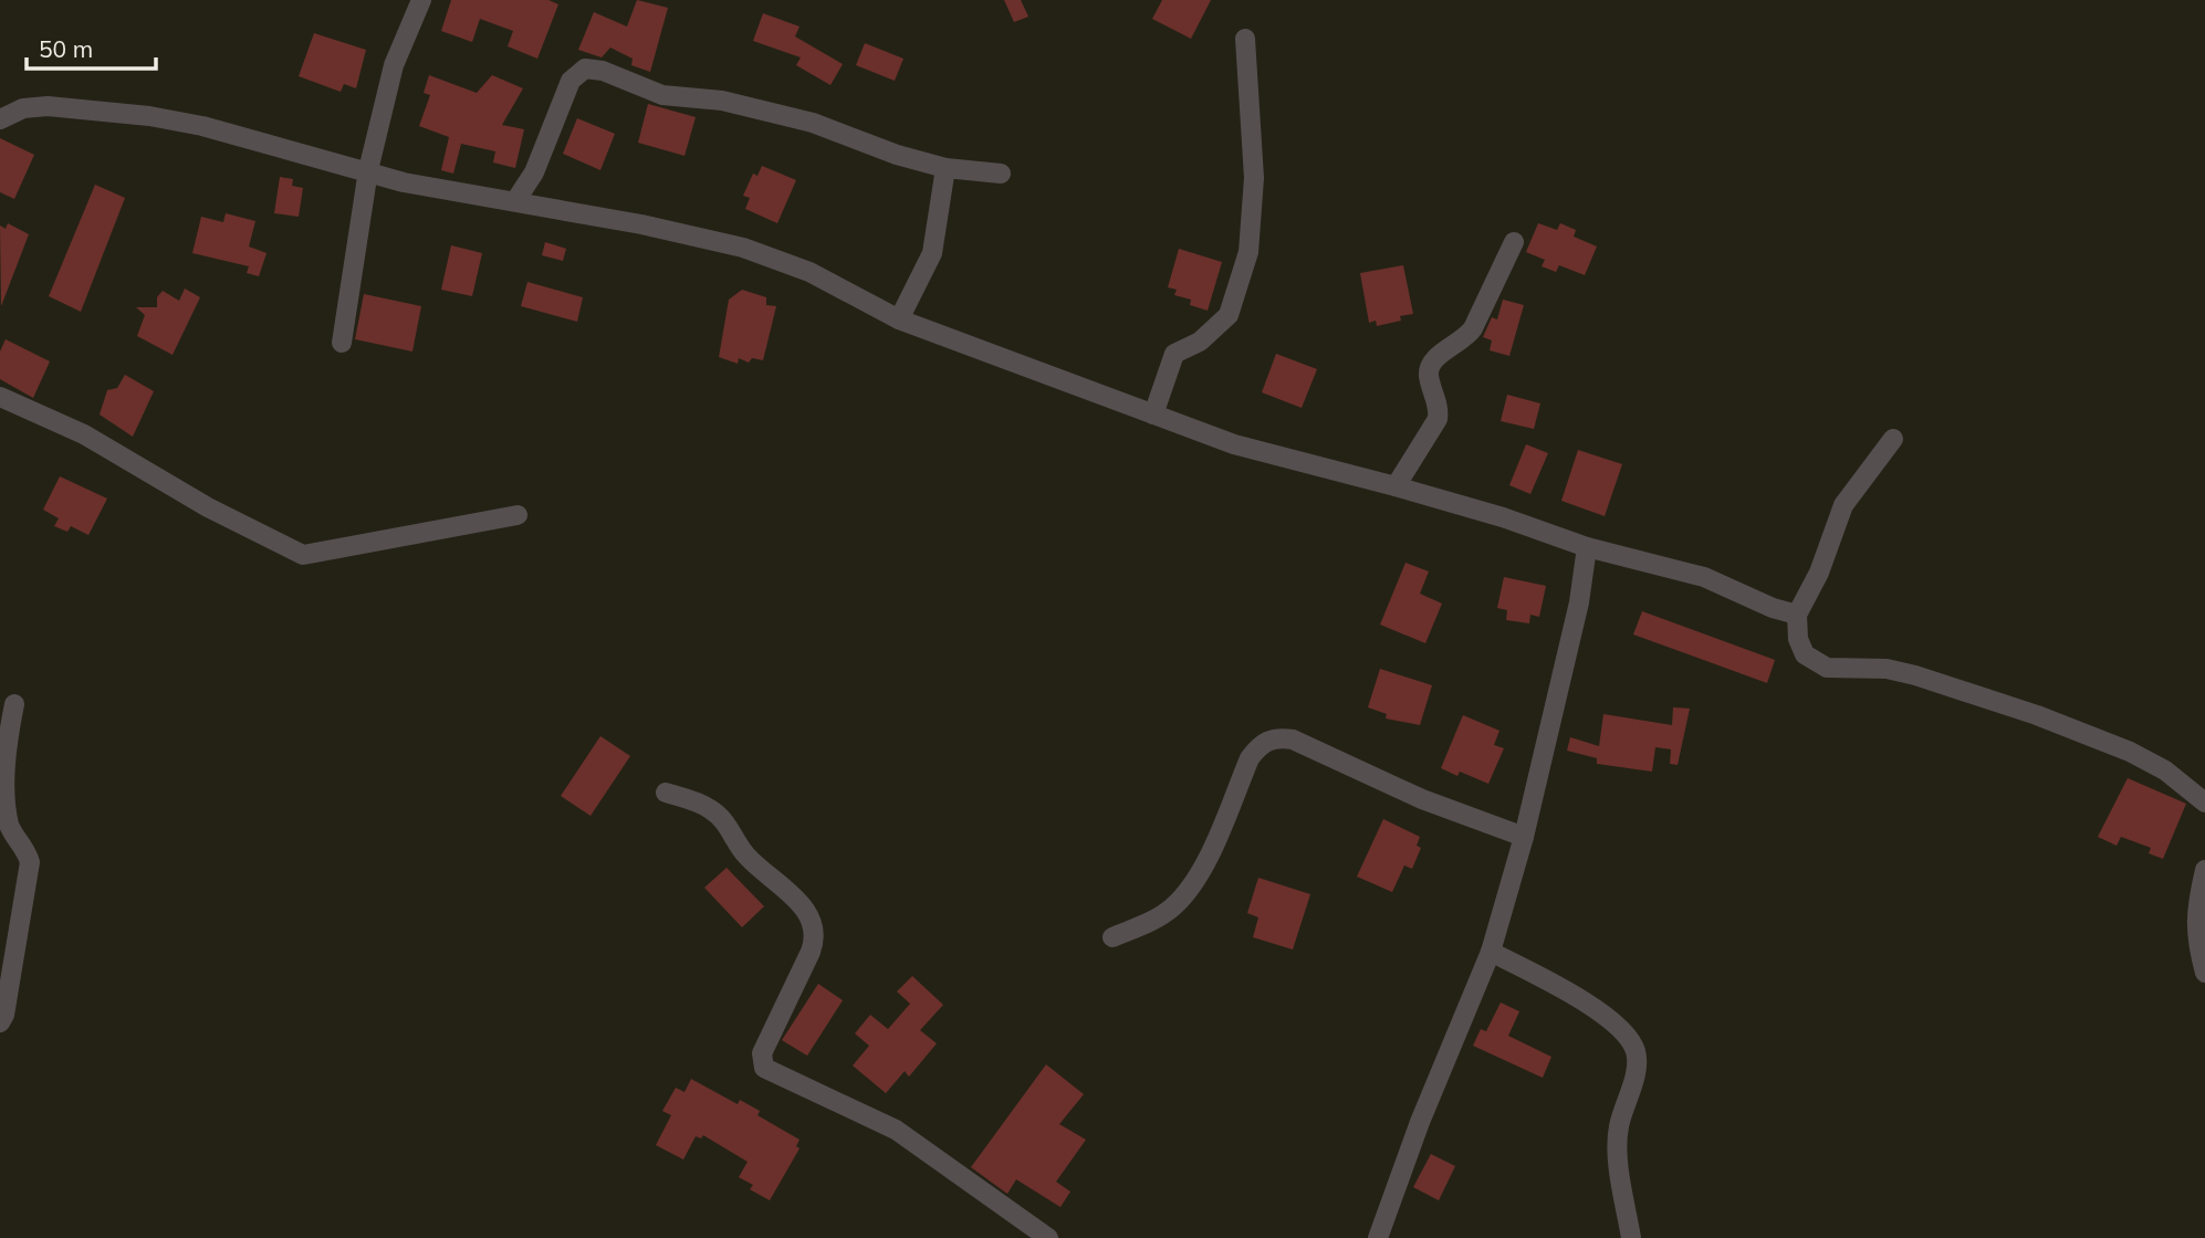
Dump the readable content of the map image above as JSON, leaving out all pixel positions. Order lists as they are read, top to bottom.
{
  "scale_bar": "50 m"
}
